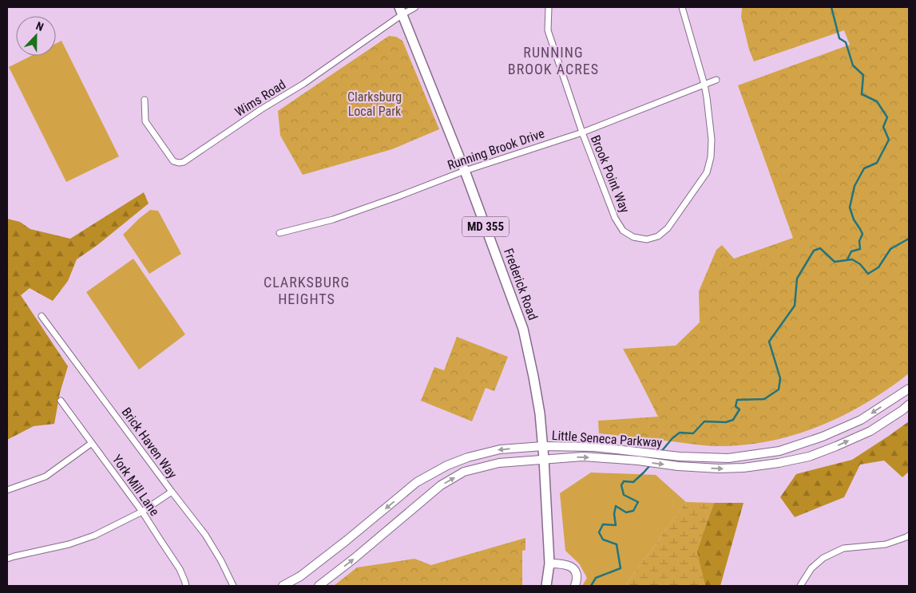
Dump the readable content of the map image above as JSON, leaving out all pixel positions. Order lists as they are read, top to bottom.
{
  "streets": {
    "main road": ["MD 355", "Frederick Road", "Little Seneca Parkway"],
    "street": [
      "Wims Road",
      "Running Brook Drive",
      "Brook Point Way",
      "Brick Haven Way",
      "York Mill Lane"
    ]
  },
  "crossings": [
    ["Wims Road", "Frederick Road"],
    ["Running Brook Drive", "Brook Point Way"],
    ["Running Brook Drive", "Frederick Road"],
    ["Frederick Road", "Little Seneca Parkway"]
  ],
  "districts": ["RUNNING BROOK ACRES", "CLARKSBURG HEIGHTS"],
  "parks": ["Clarksburg Local Park"],
  "north": "top"
}
